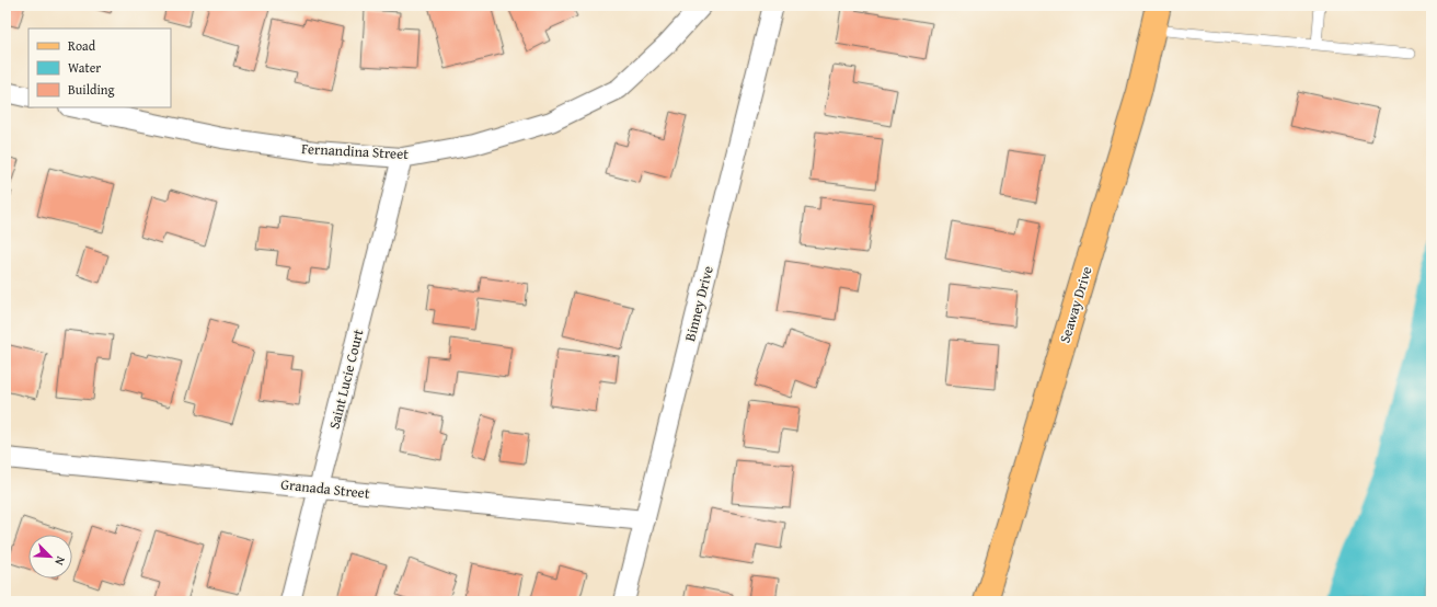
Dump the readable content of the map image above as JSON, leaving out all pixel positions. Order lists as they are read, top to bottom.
{
  "streets": {
    "main road": ["Seaway Drive"],
    "street": [
      "Fernandina Street",
      "Binney Drive",
      "Saint Lucie Court",
      "Granada Street"
    ]
  },
  "crossings": [
    ["Fernandina Street", "Saint Lucie Court"],
    ["Binney Drive", "Granada Street"],
    ["Saint Lucie Court", "Granada Street"]
  ],
  "legend": ["Road", "Water", "Building"],
  "north": "bottom right"
}
